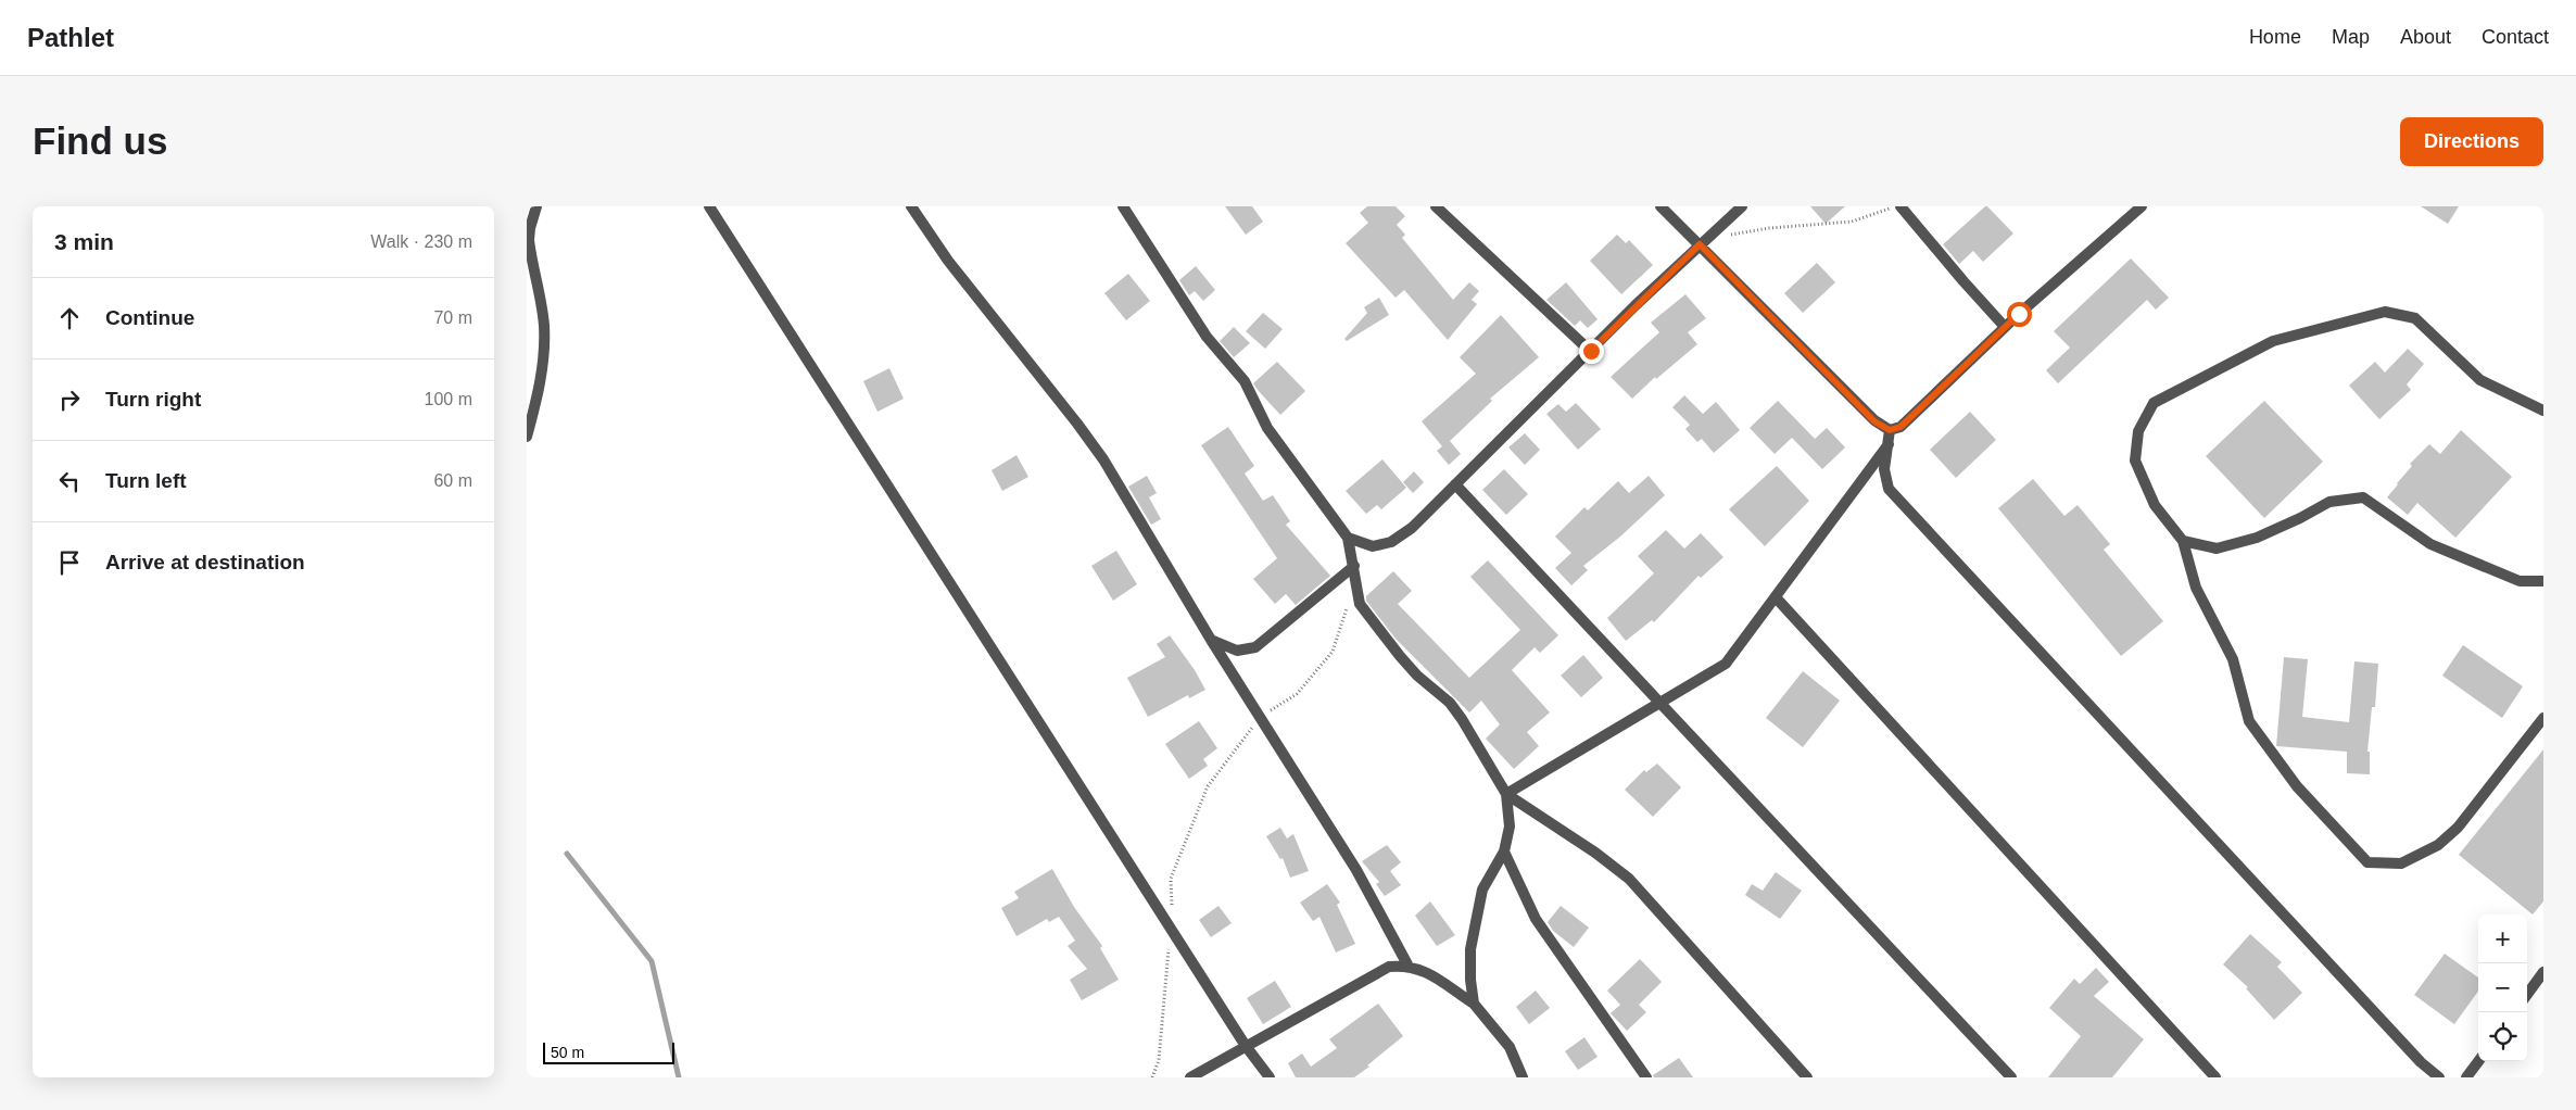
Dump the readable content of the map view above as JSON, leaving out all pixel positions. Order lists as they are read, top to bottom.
{
  "scale_bar": "50 m",
  "page": {
    "header": "Pathlet",
    "nav": [
      "Home",
      "Map",
      "About",
      "Contact"
    ],
    "buttons": "Directions",
    "title": "Find us",
    "heading": ["3 min", "Walk · 230 m"],
    "list": [
      ["Continue", "70 m"],
      ["Turn right", "100 m"],
      ["Turn left", "60 m"],
      "Arrive at destination"
    ],
    "map_buttons": ["+", "−"],
    "scale": "50 m"
  }
}
